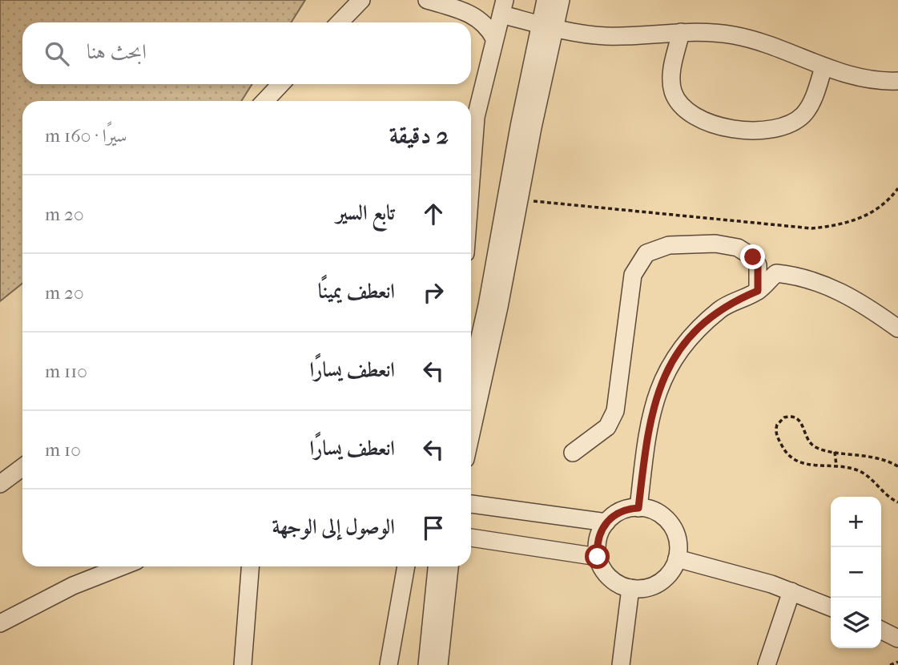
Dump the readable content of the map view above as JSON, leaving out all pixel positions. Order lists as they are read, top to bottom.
{
  "page": {
    "search": "ابحث هنا",
    "heading": ["2 دقيقة", "سيرًا · 160 m"],
    "list": [
      ["تابع السير", "20 m"],
      ["انعطف يمينًا", "20 m"],
      ["انعطف يسارًا", "110 m"],
      ["انعطف يسارًا", "10 m"],
      "الوصول إلى الوجهة"
    ],
    "map_buttons": ["+", "−"]
  }
}
